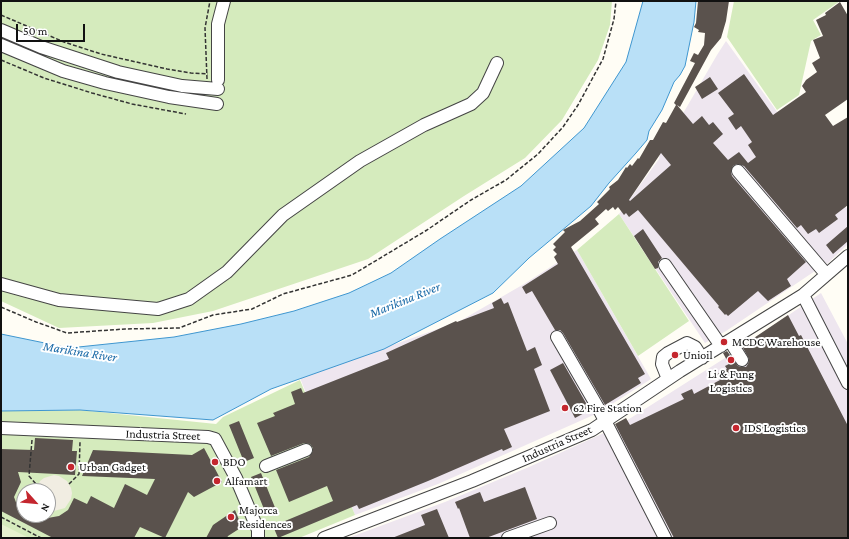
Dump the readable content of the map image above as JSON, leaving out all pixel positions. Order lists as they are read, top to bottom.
{
  "streets": {
    "street": ["Industria Street"]
  },
  "water": ["Marikina River"],
  "places": [
    "MCDC Warehouse",
    "Unioil",
    "Li & Fung Logistics",
    "62 Fire Station",
    "IDS Logistics",
    "BDO",
    "Urban Gadget",
    "Alfamart",
    "Majorca Residences"
  ],
  "scale_bar": "50 m",
  "north": "bottom right"
}
